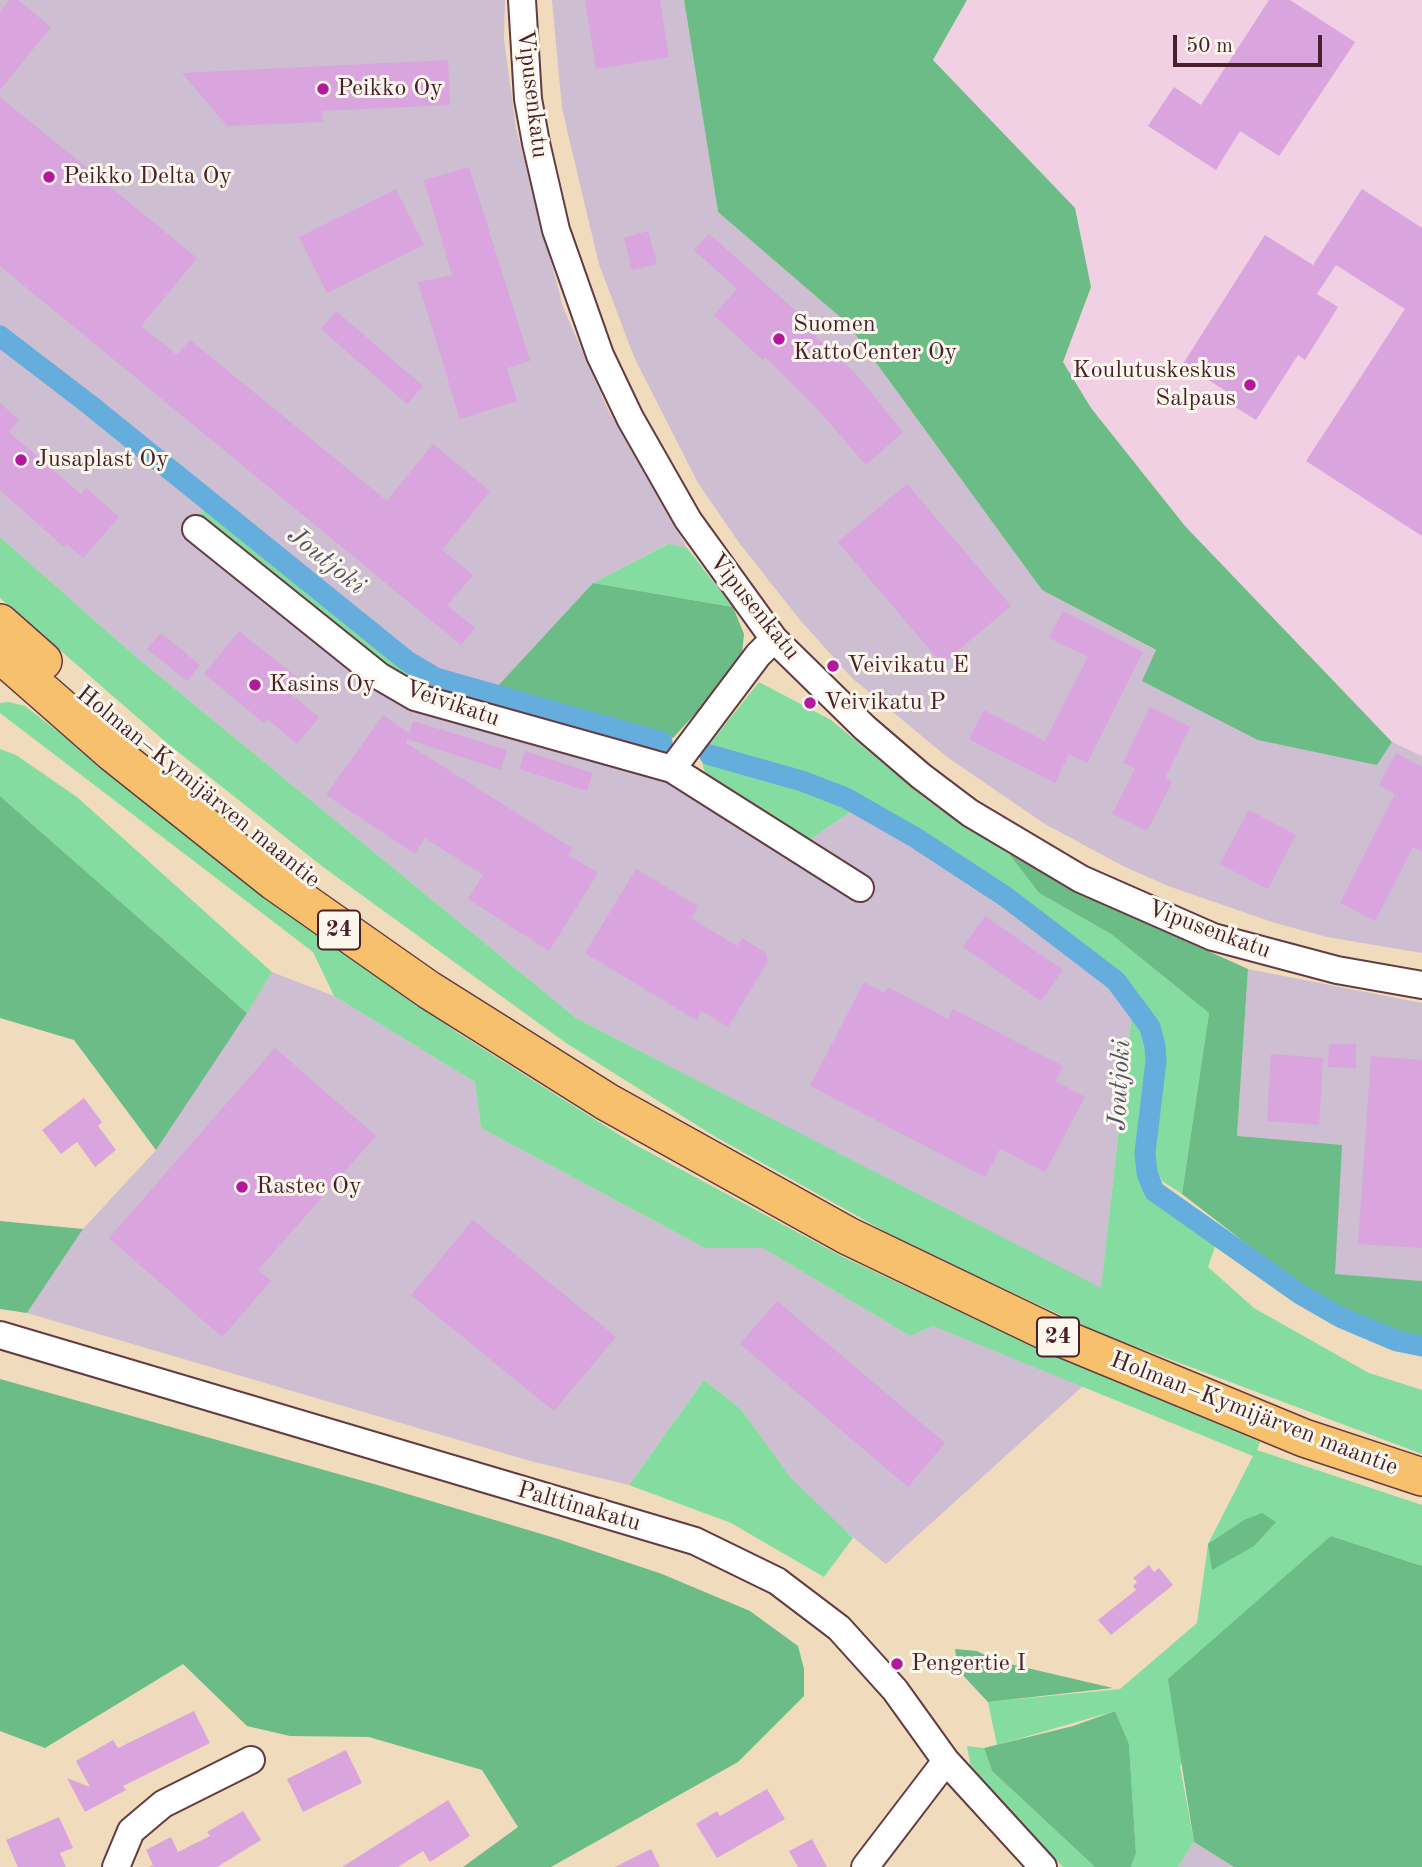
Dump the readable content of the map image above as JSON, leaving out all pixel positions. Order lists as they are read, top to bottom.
{
  "streets": {
    "highway": ["Holman–Kymijärven maantie", "24"],
    "street": ["Vipusenkatu", "Veivikatu", "Palttinakatu"]
  },
  "water": ["Joutjoki"],
  "places": [
    "Peikko Oy",
    "Peikko Delta Oy",
    "Suomen KattoCenter Oy",
    "Koulutuskeskus Salpaus",
    "Jusaplast Oy",
    "Veivikatu E",
    "Kasins Oy",
    "Veivikatu P",
    "Rastec Oy",
    "Pengertie I"
  ],
  "scale_bar": "50 m"
}
